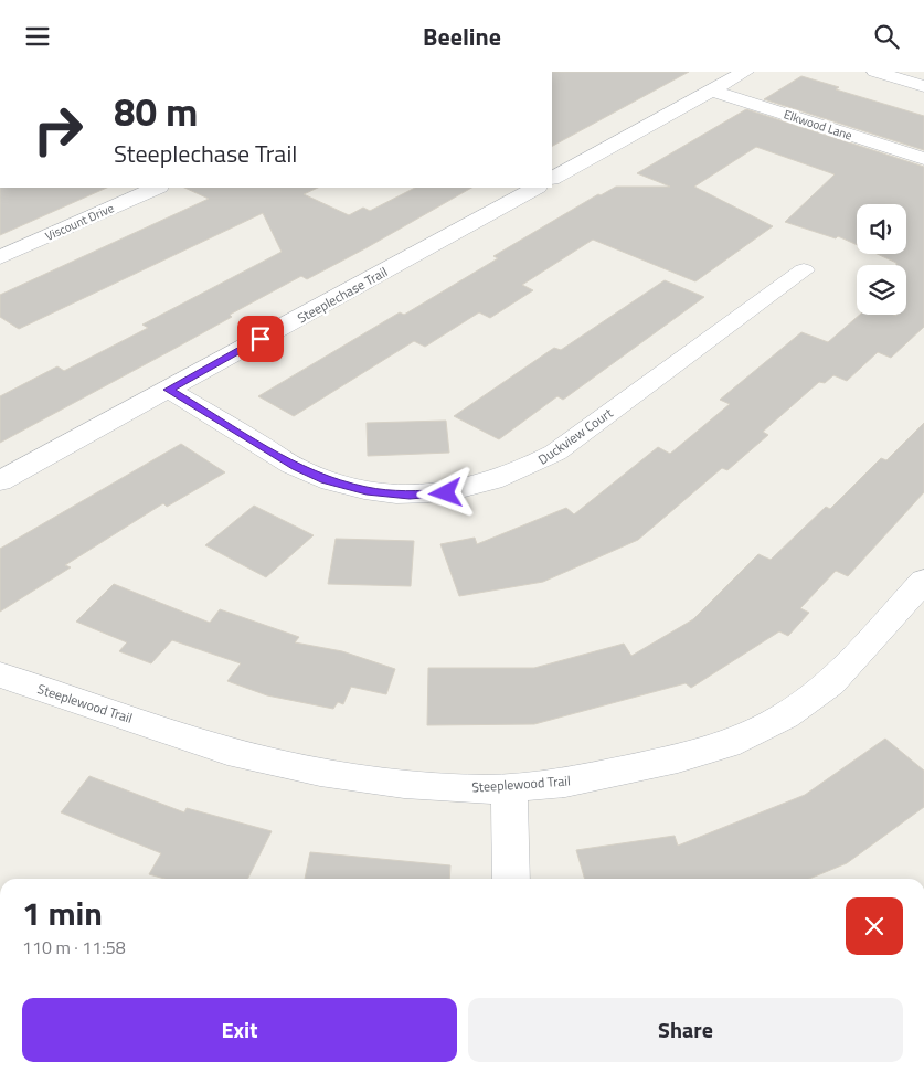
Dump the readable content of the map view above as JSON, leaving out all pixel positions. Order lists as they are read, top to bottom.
{
  "streets": {
    "street": [
      "Elkwood Lane",
      "Viscount Drive",
      "Steeplechase Trail",
      "Duckview Court",
      "Steeplewood Trail"
    ]
  },
  "crossings": [
    ["Steeplechase Trail", "Duckview Court"]
  ],
  "page": {
    "header": "Beeline",
    "turn": ["80 m", "Steeplechase Trail"],
    "heading": ["1 min", "110 m · 11:58"],
    "buttons": ["Exit", "Share"]
  }
}
